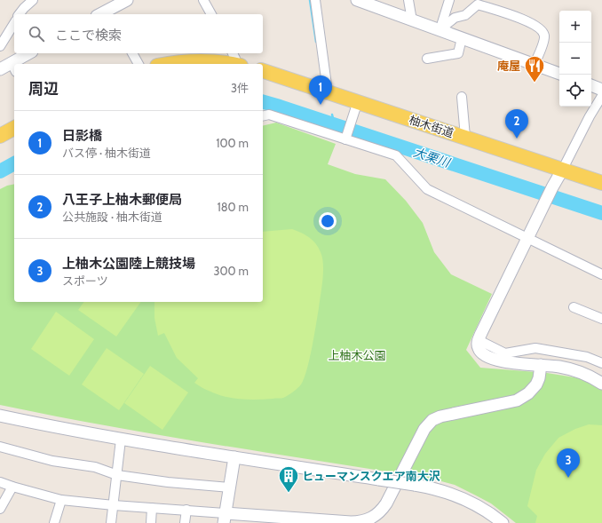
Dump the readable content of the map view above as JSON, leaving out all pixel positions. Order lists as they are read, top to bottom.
{
  "streets": {
    "main road": ["柚木街道"]
  },
  "water": ["大栗川"],
  "parks": ["上柚木公園"],
  "places": {
    "restaurant": ["庵屋"],
    "building": ["ヒューマンスクエア南大沢"]
  },
  "page": {
    "map_buttons": ["+", "−"],
    "search": "ここで検索",
    "heading": ["周辺", "3件"],
    "pins": ["1", "2", "3"],
    "list": [
      {
        "mark": "1",
        "name": "日影橋",
        "note": "バス停 · 柚木街道",
        "value": "100 m"
      },
      {
        "mark": "2",
        "name": "八王子上柚木郵便局",
        "note": "公共施設 · 柚木街道",
        "value": "180 m"
      },
      {
        "mark": "3",
        "name": "上柚木公園陸上競技場",
        "note": "スポーツ",
        "value": "300 m"
      }
    ]
  }
}
